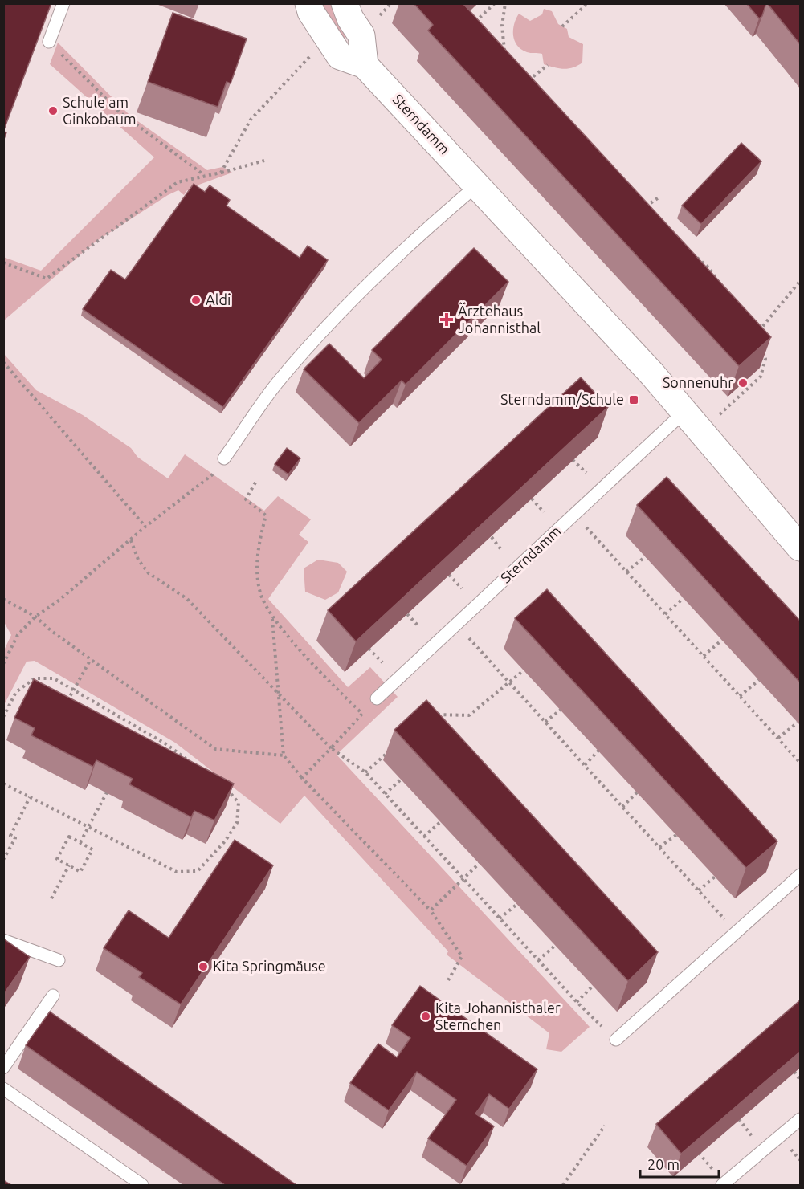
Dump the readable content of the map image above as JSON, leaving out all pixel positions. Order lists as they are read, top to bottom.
{
  "streets": {
    "street": ["Sterndamm"]
  },
  "places": {
    "other": [
      "Schule am Ginkobaum",
      "Aldi",
      "Sonnenuhr",
      "Kita Springmäuse",
      "Kita Johannisthaler Sternchen"
    ],
    "health": ["Ärztehaus Johannisthal"],
    "transit": ["Sterndamm/Schule"]
  },
  "scale_bar": "20 m"
}
